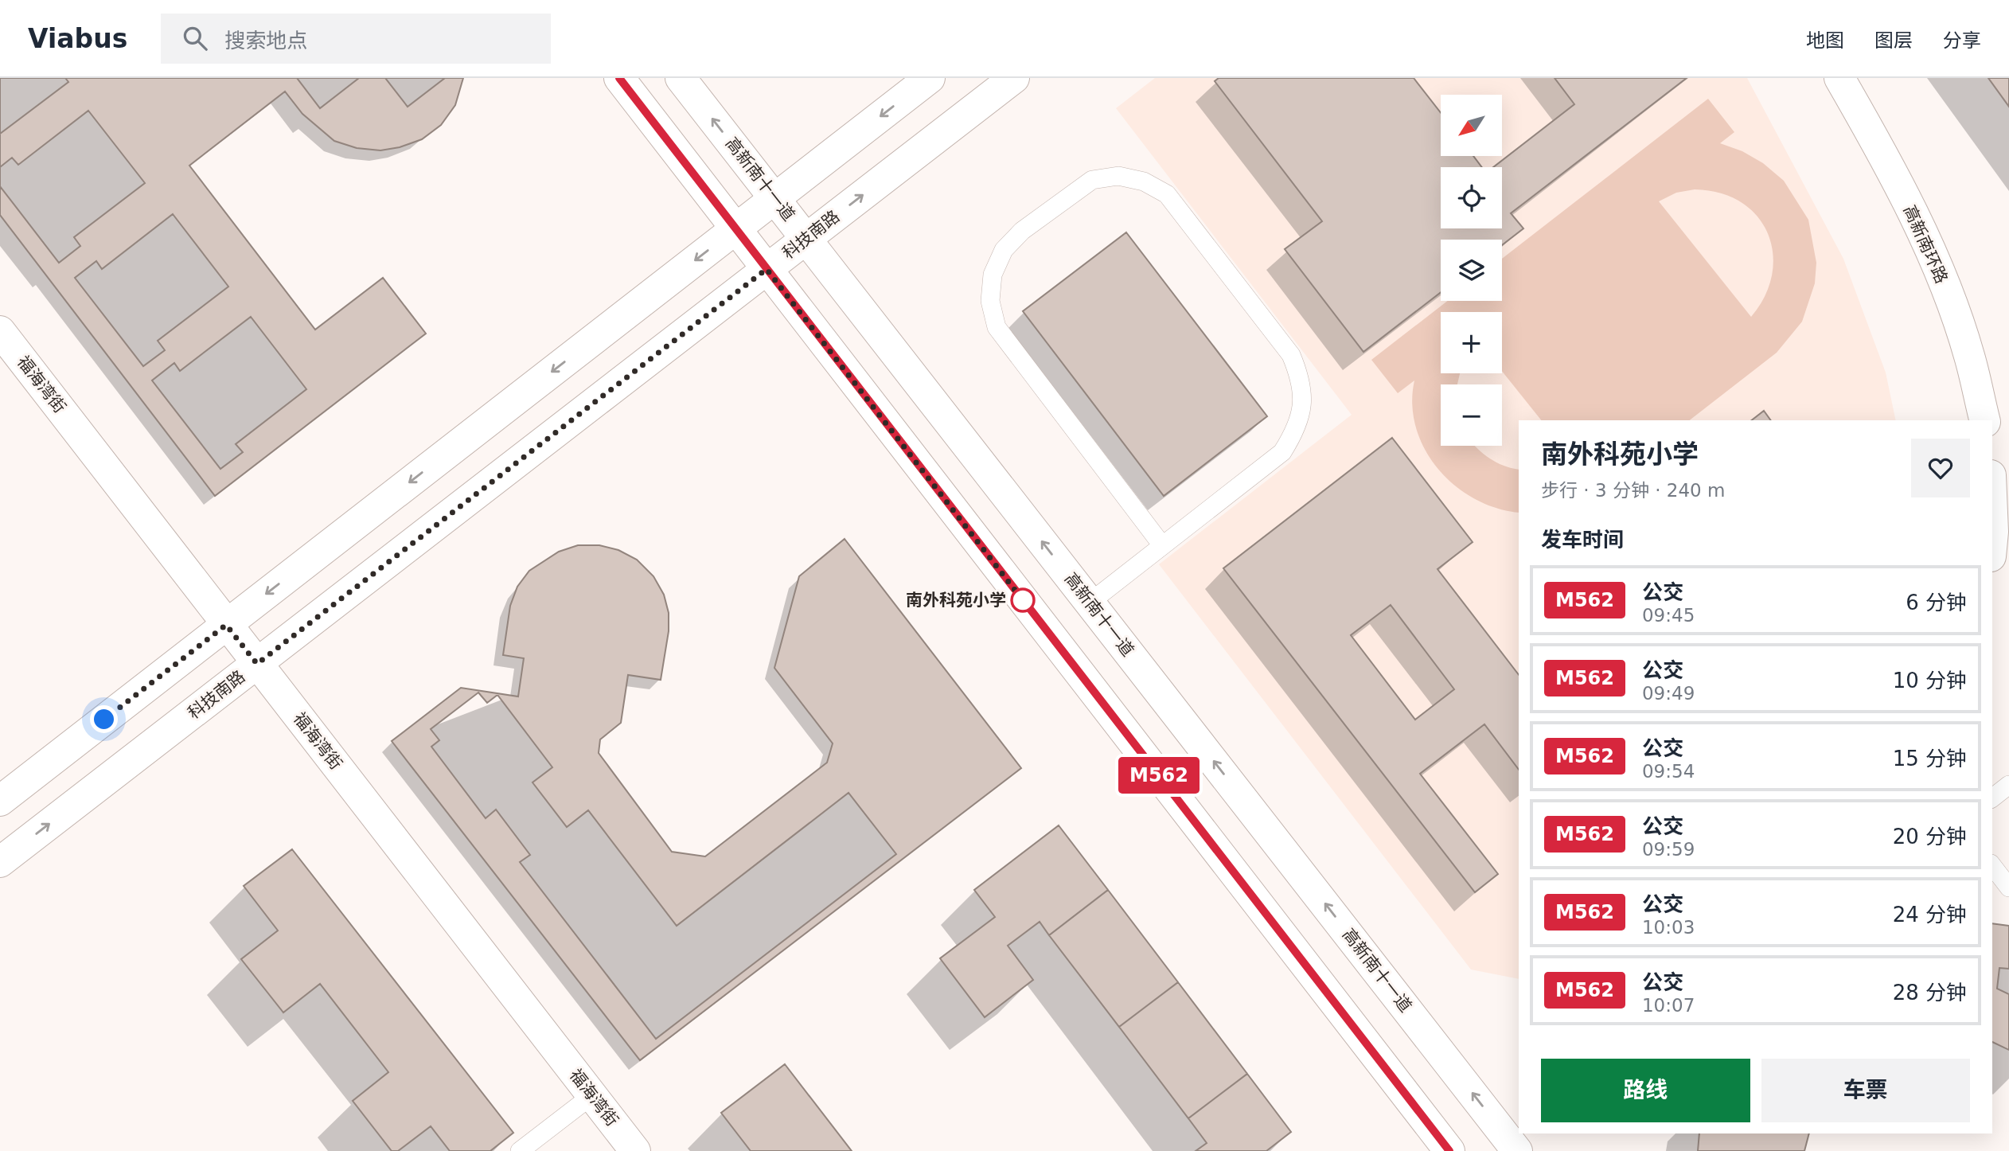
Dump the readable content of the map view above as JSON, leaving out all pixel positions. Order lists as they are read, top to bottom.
{
  "streets": {
    "street": [
      "高新南十一道",
      "科技南路",
      "高新南环路",
      "福海湾街"
    ]
  },
  "crossings": [
    ["高新南十一道", "科技南路"],
    ["科技南路", "福海湾街"]
  ],
  "places": ["南外科苑小学"],
  "lines": ["bus line M562"],
  "north": "bottom left",
  "page": {
    "header": "Viabus",
    "search": "搜索地点",
    "nav": ["地图", "图层", "分享"],
    "on_map": "M562",
    "map_buttons": ["+", "−"],
    "heading": [
      ["南外科苑小学", "步行 · 3 分钟 · 240 m"],
      "发车时间"
    ],
    "list": [
      {
        "mark": "M562",
        "name": "公交",
        "note": "09:45",
        "value": "6 分钟"
      },
      {
        "mark": "M562",
        "name": "公交",
        "note": "09:49",
        "value": "10 分钟"
      },
      {
        "mark": "M562",
        "name": "公交",
        "note": "09:54",
        "value": "15 分钟"
      },
      {
        "mark": "M562",
        "name": "公交",
        "note": "09:59",
        "value": "20 分钟"
      },
      {
        "mark": "M562",
        "name": "公交",
        "note": "10:03",
        "value": "24 分钟"
      },
      {
        "mark": "M562",
        "name": "公交",
        "note": "10:07",
        "value": "28 分钟"
      }
    ],
    "buttons": ["路线", "车票"]
  }
}
